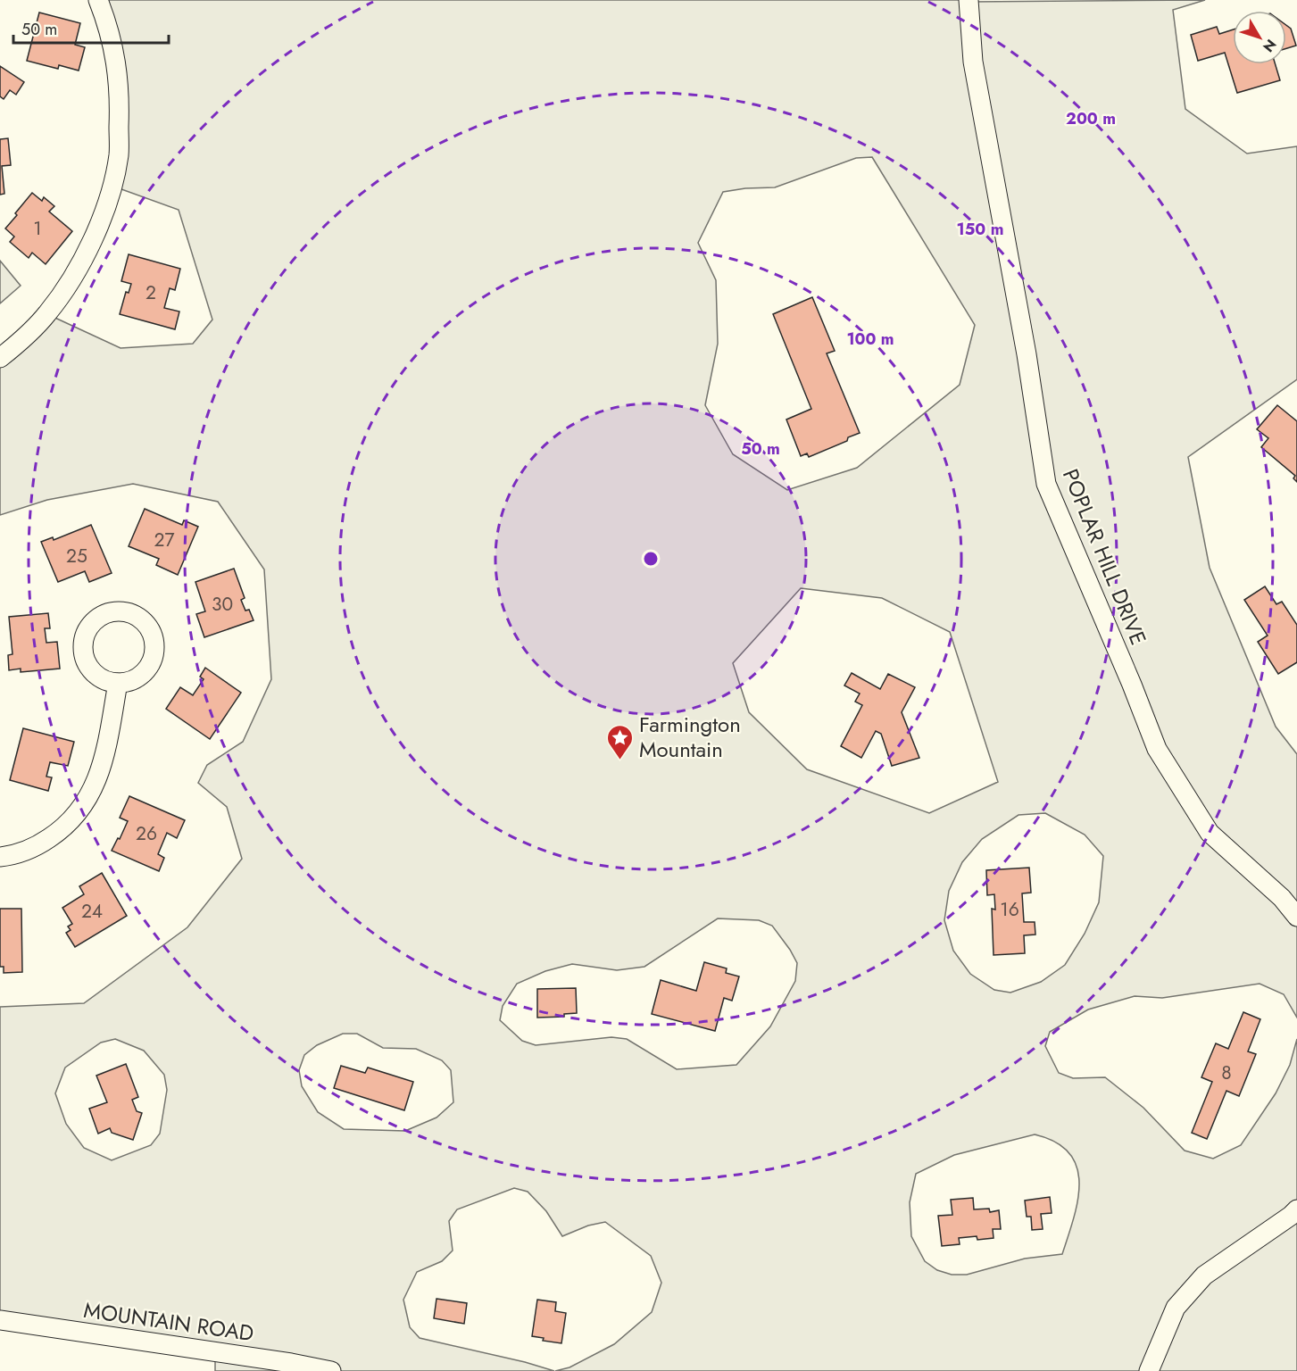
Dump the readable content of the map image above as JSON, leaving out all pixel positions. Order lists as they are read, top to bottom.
{
  "streets": {
    "street": ["POPLAR HILL DRIVE", "MOUNTAIN ROAD"]
  },
  "places": {
    "place": ["Farmington Mountain"]
  },
  "house_numbers": [
    "1",
    "2",
    "27",
    "25",
    "30",
    "26",
    "16",
    "24",
    "8"
  ],
  "scale_bar": "50 m",
  "north": "bottom right",
  "rings": [
    "200 m",
    "150 m",
    "100 m",
    "50 m"
  ]
}
